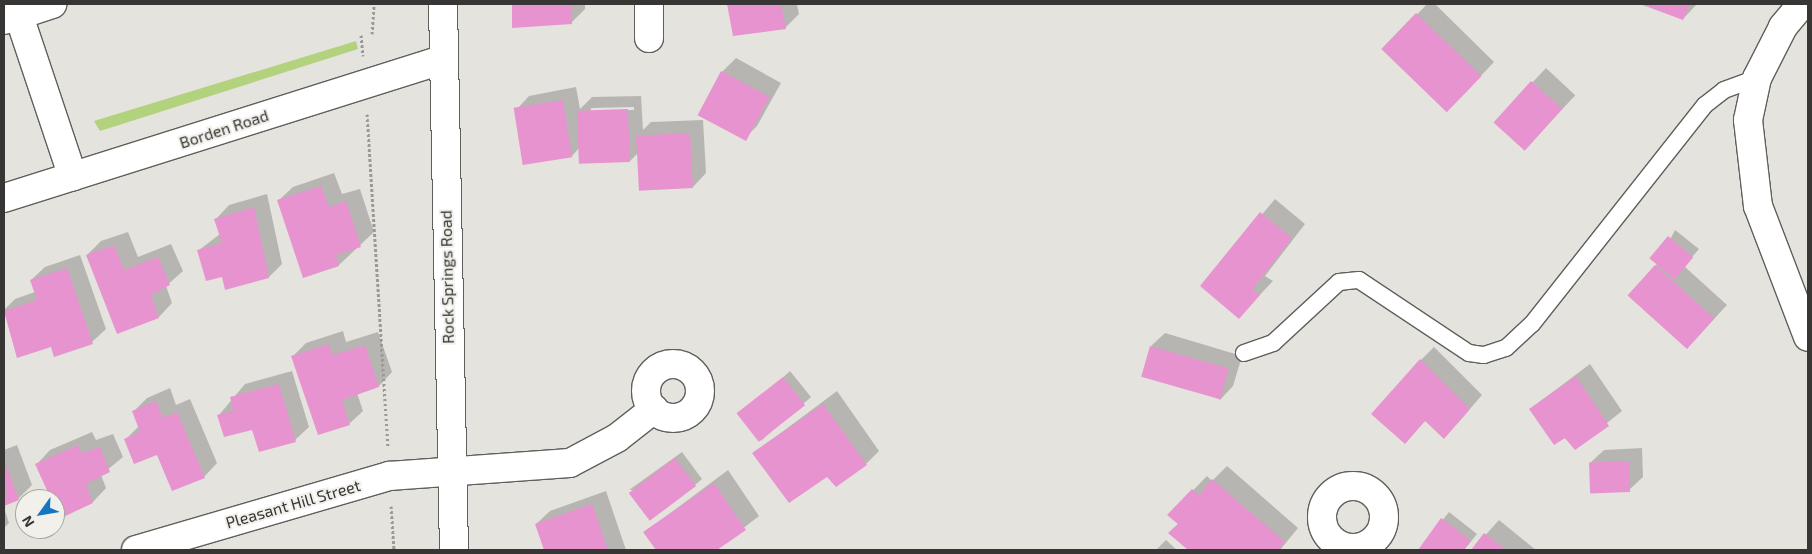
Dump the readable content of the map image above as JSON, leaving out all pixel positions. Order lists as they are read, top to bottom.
{
  "streets": {
    "street": ["Borden Road", "Rock Springs Road", "Pleasant Hill Street"]
  },
  "crossings": [
    ["Borden Road", "Rock Springs Road"],
    ["Rock Springs Road", "Pleasant Hill Street"]
  ],
  "north": "bottom left"
}
